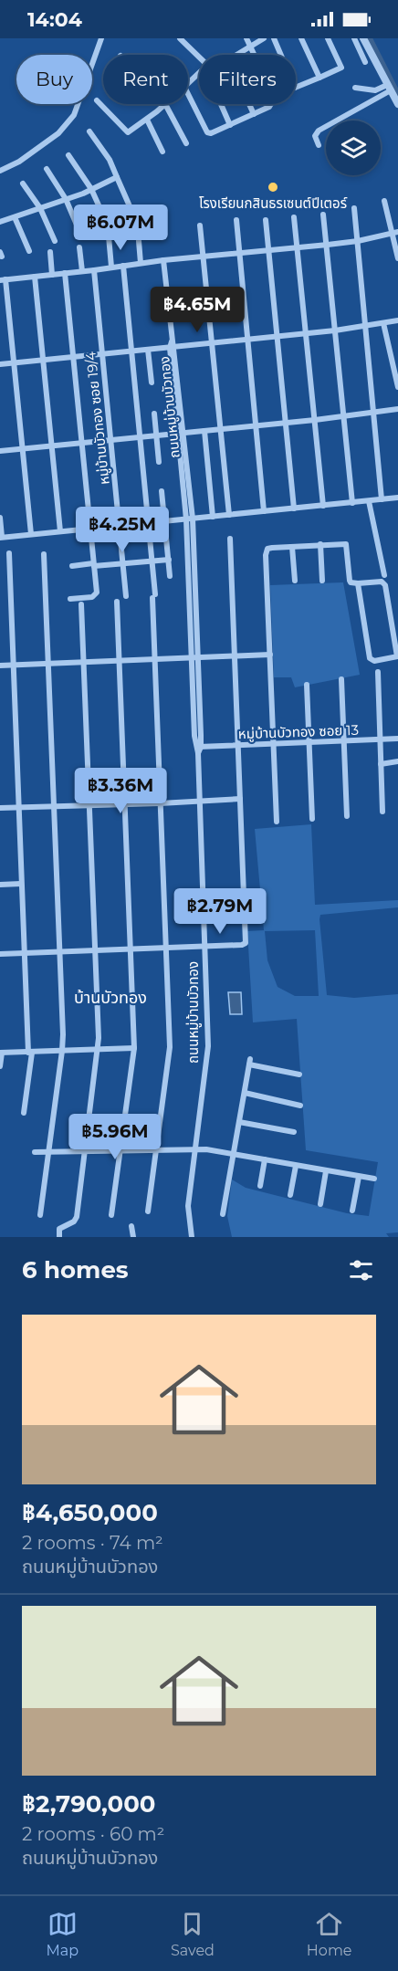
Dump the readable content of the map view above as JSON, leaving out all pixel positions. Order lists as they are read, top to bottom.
{
  "streets": {
    "street": ["ถนนหมู่บ้านบัวทอง", "หมู่บ้านบัวทอง ซอย 19/4", "หมู่บ้านบัวทอง ซอย 13"]
  },
  "crossings": [
    ["ถนนหมู่บ้านบัวทอง", "หมู่บ้านบัวทอง ซอย 13"]
  ],
  "districts": ["บ้านบัวทอง"],
  "places": ["โรงเรียนกสินธรเซนต์ปีเตอร์"],
  "page": {
    "status": "14:04",
    "chip": ["Buy", "Rent", "Filters"],
    "price": [
      "฿6.07M",
      "฿4.65M",
      "฿4.25M",
      "฿3.36M",
      "฿2.79M",
      "฿5.96M"
    ],
    "heading": "6 homes",
    "list": [
      {
        "name": "฿4,650,000",
        "note": "2 rooms · 74 m² · ถนนหมู่บ้านบัวทอง"
      },
      {
        "name": "฿2,790,000",
        "note": "2 rooms · 60 m² · ถนนหมู่บ้านบัวทอง"
      }
    ],
    "tabs": ["Map", "Saved", "Home"]
  }
}
